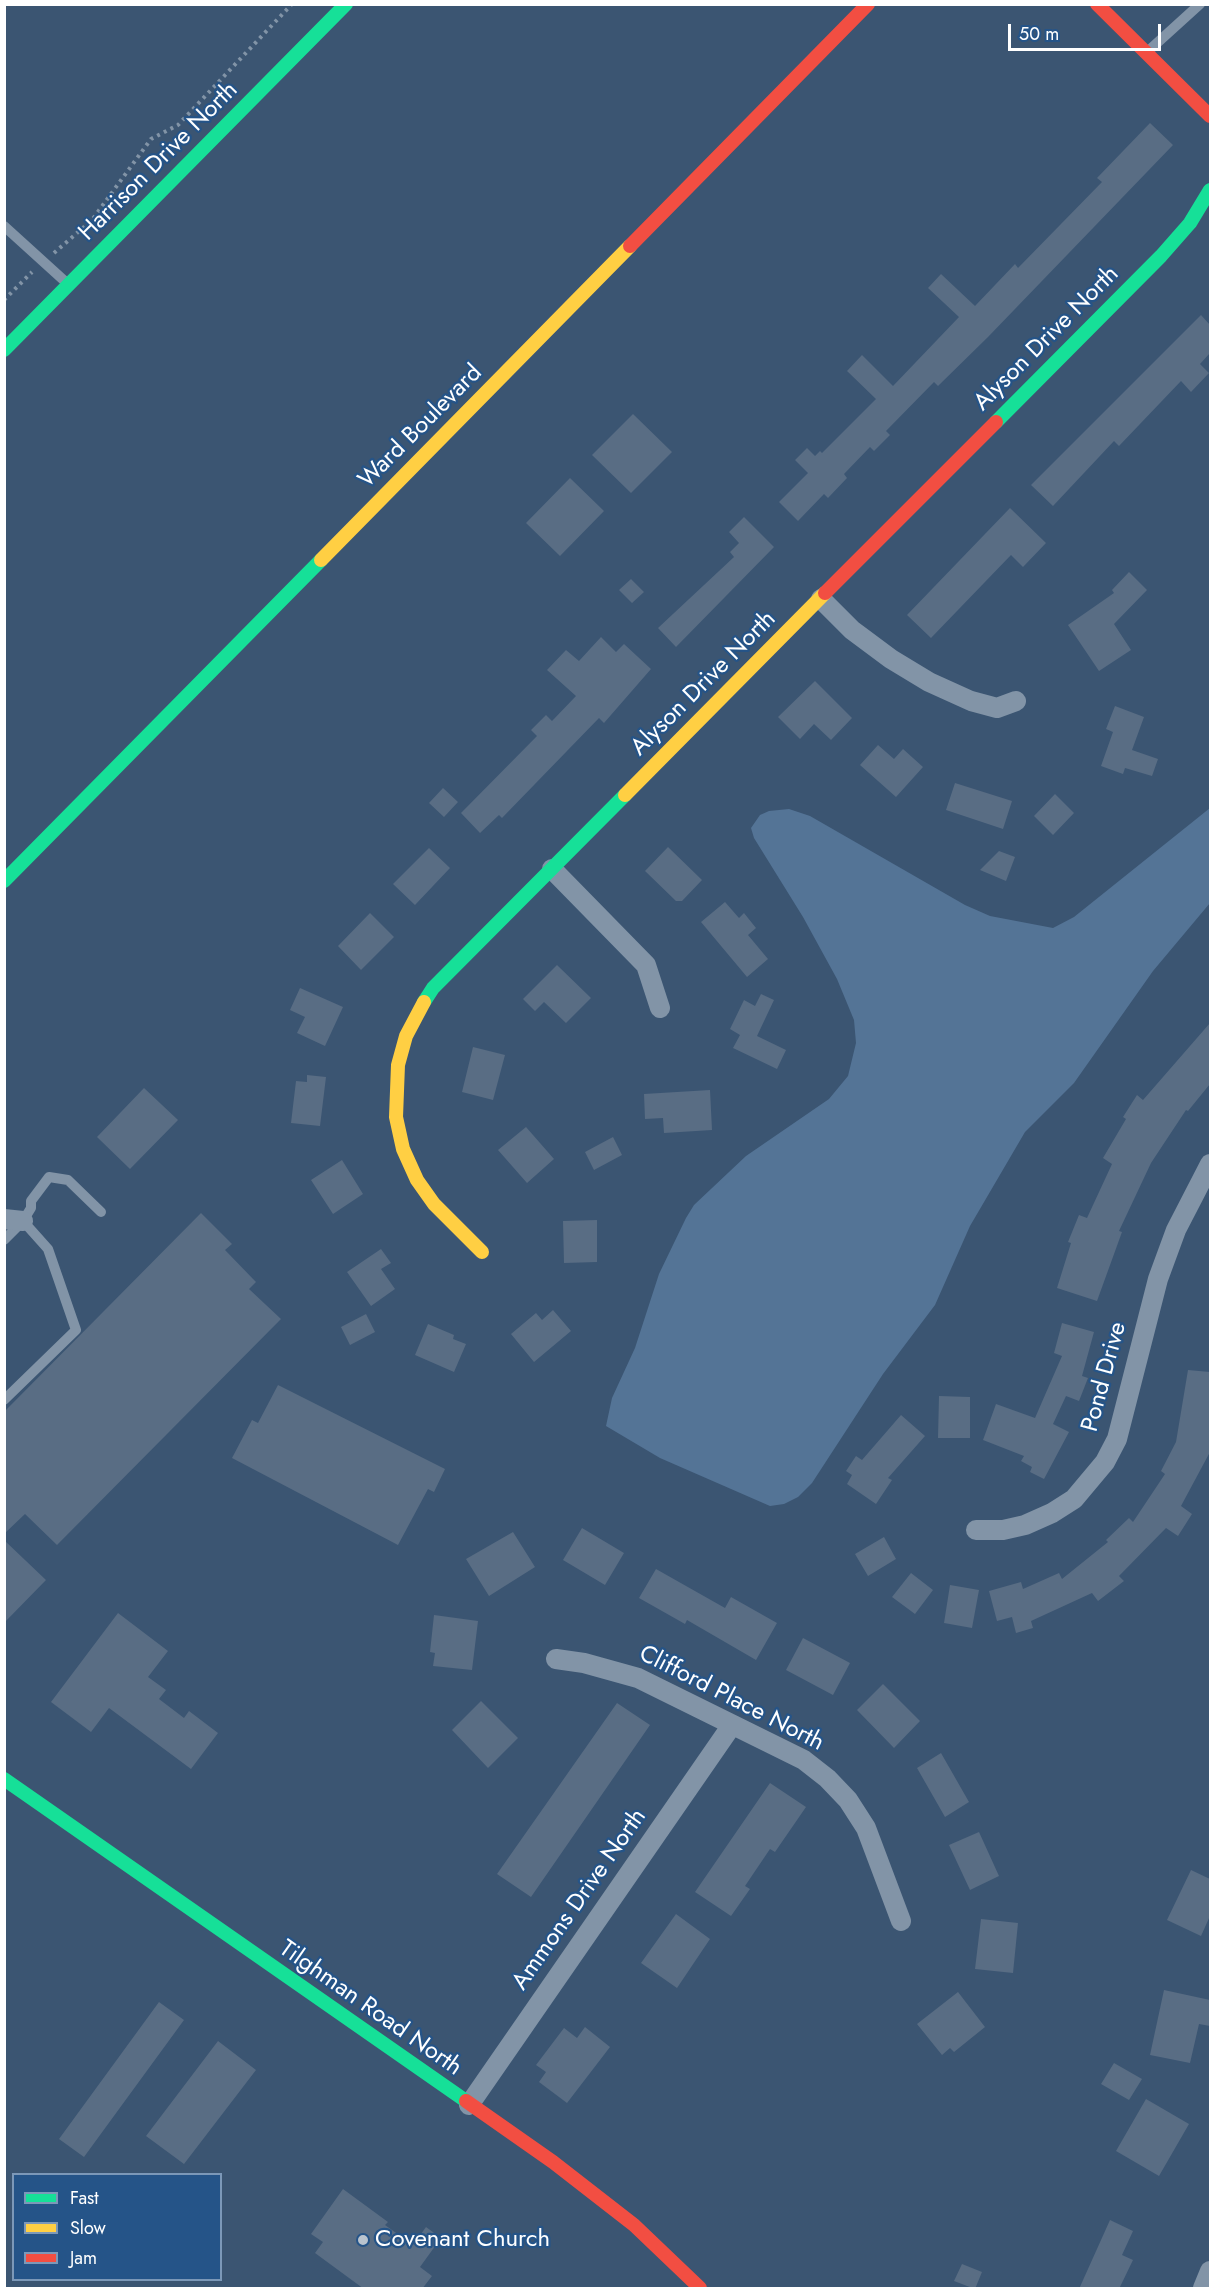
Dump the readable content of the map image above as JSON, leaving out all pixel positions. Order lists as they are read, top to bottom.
{
  "streets": {
    "street": [
      "Harrison Drive North",
      "Alyson Drive North",
      "Ward Boulevard",
      "Pond Drive",
      "Clifford Place North",
      "Ammons Drive North",
      "Tilghman Road North"
    ]
  },
  "crossings": [
    ["Clifford Place North", "Ammons Drive North"],
    ["Ammons Drive North", "Tilghman Road North"]
  ],
  "places": ["Covenant Church"],
  "legend": ["Fast", "Slow", "Jam"],
  "scale_bar": "50 m"
}
